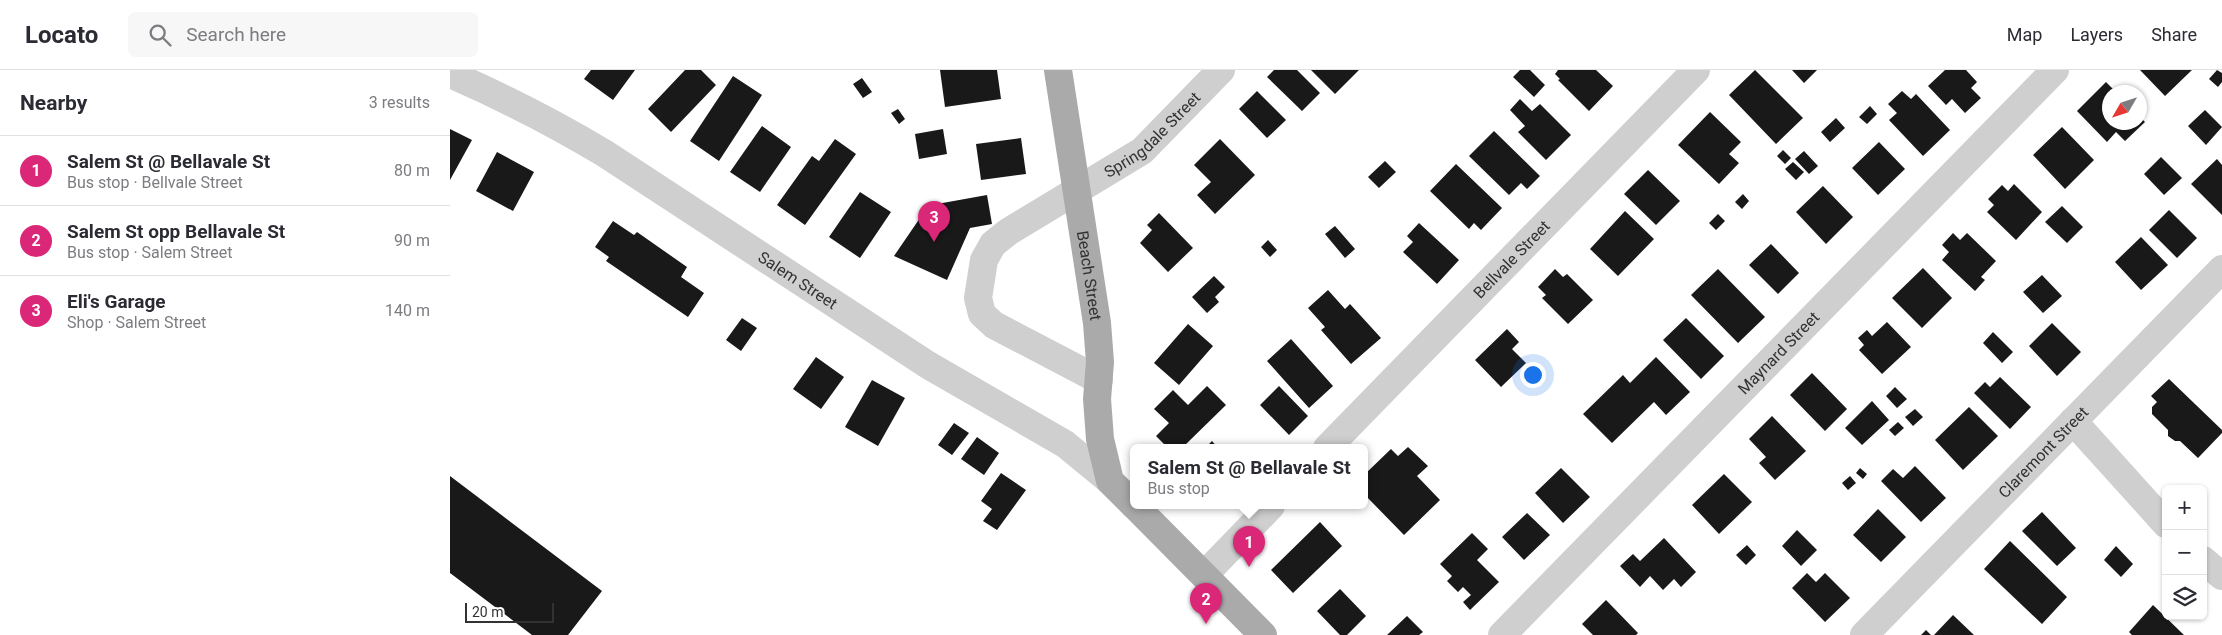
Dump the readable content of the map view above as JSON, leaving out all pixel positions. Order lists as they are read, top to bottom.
{
  "streets": {
    "main road": ["Beach Street", "Salem Street"],
    "street": [
      "Springdale Street",
      "Bellvale Street",
      "Maynard Street",
      "Claremont Street"
    ]
  },
  "crossings": [
    ["Springdale Street", "Beach Street"],
    ["Beach Street", "Salem Street"]
  ],
  "scale_bar": "20 m",
  "north": "bottom left",
  "page": {
    "header": "Locato",
    "search": "Search here",
    "nav": ["Map", "Layers", "Share"],
    "heading": ["Nearby", "3 results"],
    "list": [
      {
        "mark": "1",
        "name": "Salem St @ Bellavale St",
        "note": "Bus stop · Bellvale Street",
        "value": "80 m"
      },
      {
        "mark": "2",
        "name": "Salem St opp Bellavale St",
        "note": "Bus stop · Salem Street",
        "value": "90 m"
      },
      {
        "mark": "3",
        "name": "Eli's Garage",
        "note": "Shop · Salem Street",
        "value": "140 m"
      }
    ],
    "pins": ["3", "1", "2"],
    "popup": ["Salem St @ Bellavale St", "Bus stop"],
    "map_buttons": ["+", "−"],
    "scale": "20 m"
  }
}
